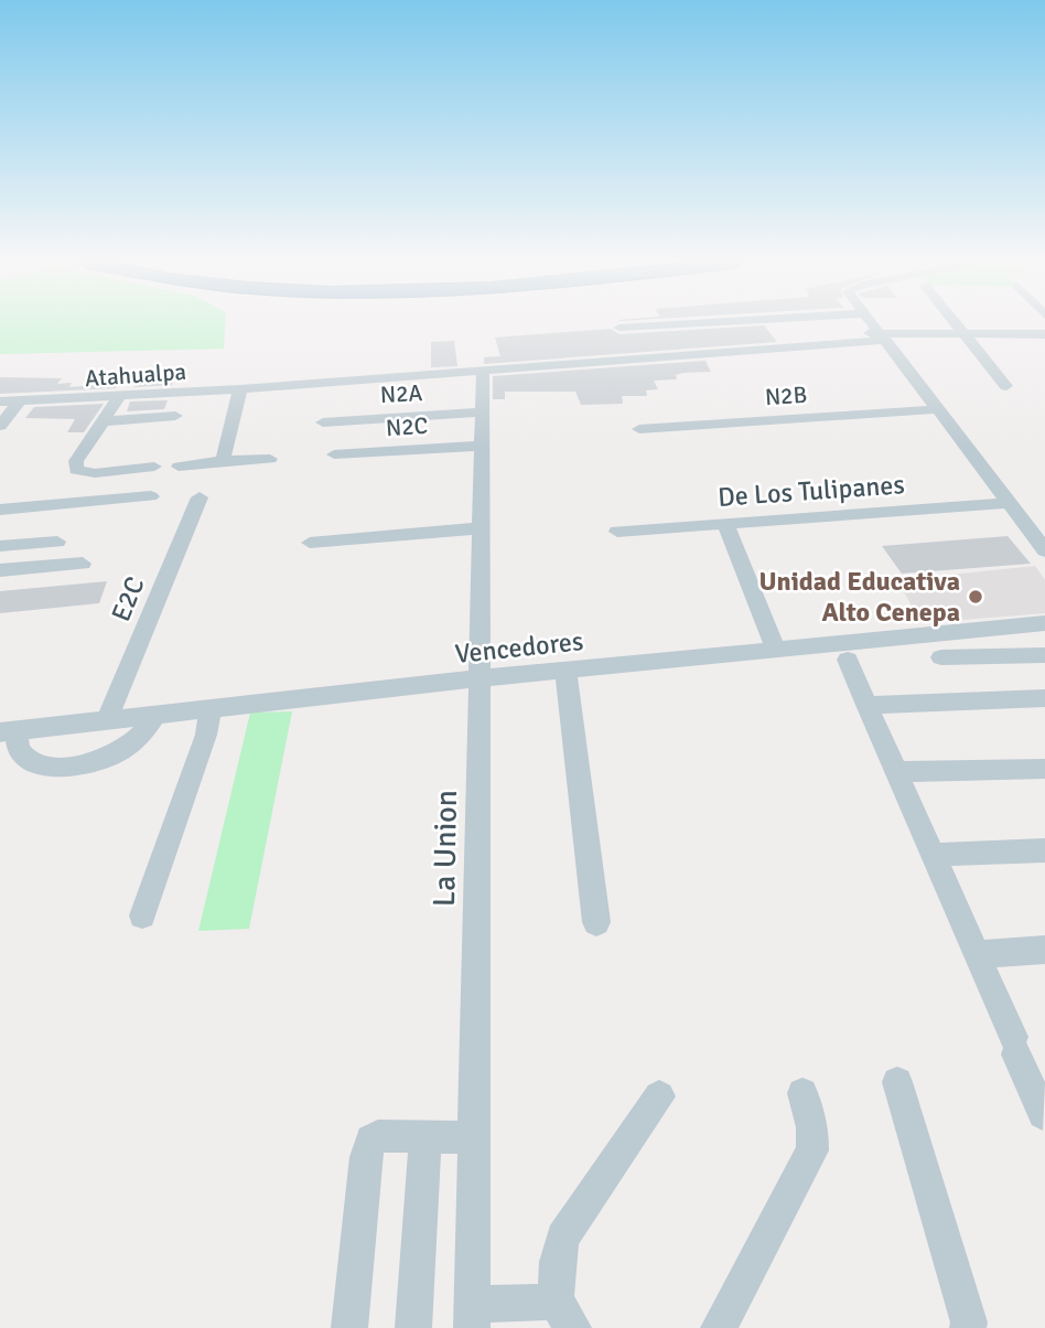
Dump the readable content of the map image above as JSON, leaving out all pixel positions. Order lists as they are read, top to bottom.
{
  "streets": {
    "street": [
      "Atahualpa",
      "N2A",
      "N2B",
      "N2C",
      "De Los Tulipanes",
      "E2C",
      "Vencedores",
      "La Union"
    ]
  },
  "crossings": [
    ["Atahualpa", "La Union"],
    ["N2A", "La Union"],
    ["N2C", "La Union"],
    ["E2C", "Vencedores"],
    ["Vencedores", "La Union"]
  ],
  "places": ["Unidad Educativa Alto Cenepa"]
}
